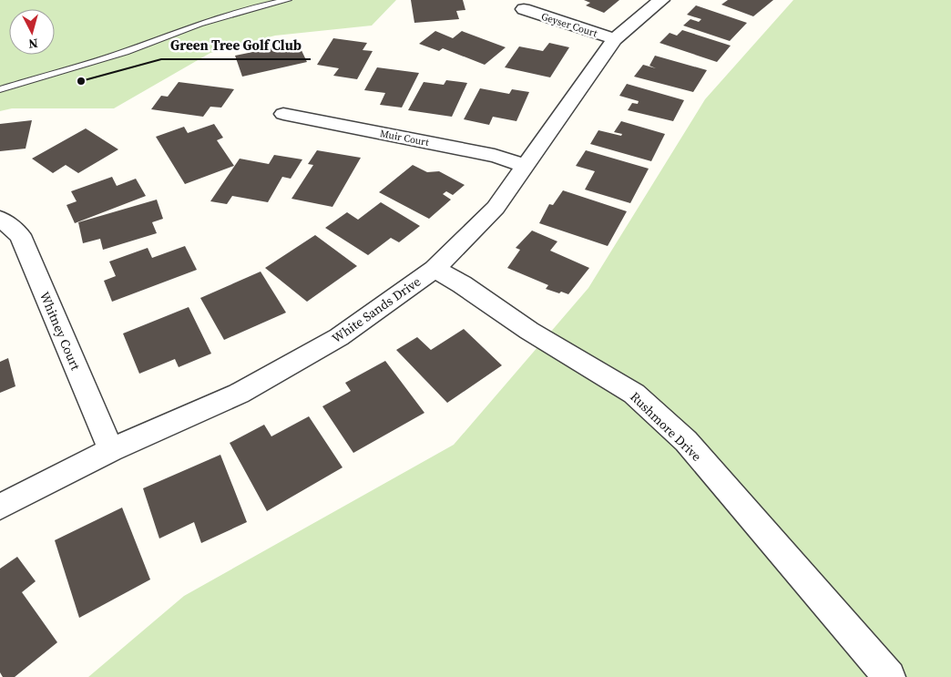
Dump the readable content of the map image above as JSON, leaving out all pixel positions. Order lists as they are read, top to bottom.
{
  "streets": {
    "street": [
      "Geyser Court",
      "Muir Court",
      "White Sands Drive",
      "Whitney Court",
      "Rushmore Drive"
    ]
  },
  "crossings": [
    ["Geyser Court", "White Sands Drive"],
    ["Muir Court", "White Sands Drive"],
    ["White Sands Drive", "Whitney Court"],
    ["White Sands Drive", "Rushmore Drive"]
  ],
  "places": ["Green Tree Golf Club"],
  "north": "bottom"
}
